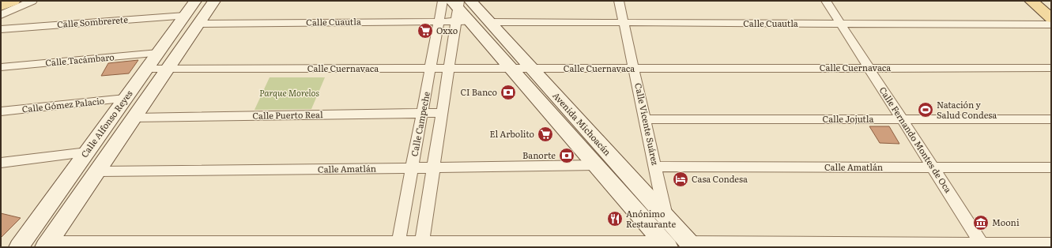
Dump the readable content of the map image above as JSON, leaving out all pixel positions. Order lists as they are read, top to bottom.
{
  "streets": {
    "street": [
      "Calle Sombrerete",
      "Calle Cuautla",
      "Calle Tacámbaro",
      "Calle Cuernavaca",
      "Calle Gómez Palacio",
      "Calle Puerto Real",
      "Calle Jojutla",
      "Calle Alfonso Reyes",
      "Calle Campeche",
      "Avenida Michoacán",
      "Calle Vicente Suárez",
      "Calle Fernando Montes de Oca",
      "Calle Amatlán"
    ]
  },
  "crossings": [
    ["Calle Sombrerete", "Calle Cuautla"],
    ["Calle Sombrerete", "Calle Alfonso Reyes"],
    ["Calle Cuautla", "Calle Alfonso Reyes"],
    ["Calle Cuautla", "Calle Campeche"],
    ["Calle Cuautla", "Avenida Michoacán"],
    ["Calle Cuautla", "Calle Vicente Suárez"],
    ["Calle Cuautla", "Calle Fernando Montes de Oca"],
    ["Calle Tacámbaro", "Calle Alfonso Reyes"],
    ["Calle Cuernavaca", "Calle Alfonso Reyes"],
    ["Calle Cuernavaca", "Calle Campeche"],
    ["Calle Cuernavaca", "Avenida Michoacán"],
    ["Calle Cuernavaca", "Calle Vicente Suárez"],
    ["Calle Cuernavaca", "Calle Fernando Montes de Oca"],
    ["Calle Gómez Palacio", "Calle Alfonso Reyes"],
    ["Calle Puerto Real", "Calle Alfonso Reyes"],
    ["Calle Puerto Real", "Calle Campeche"],
    ["Calle Jojutla", "Calle Vicente Suárez"],
    ["Calle Jojutla", "Calle Fernando Montes de Oca"],
    ["Calle Alfonso Reyes", "Calle Amatlán"],
    ["Calle Campeche", "Avenida Michoacán"],
    ["Calle Campeche", "Calle Amatlán"],
    ["Avenida Michoacán", "Calle Vicente Suárez"],
    ["Avenida Michoacán", "Calle Amatlán"],
    ["Calle Vicente Suárez", "Calle Amatlán"],
    ["Calle Fernando Montes de Oca", "Calle Amatlán"]
  ],
  "parks": ["Parque Morelos"],
  "places": {
    "supermarket": ["Oxxo", "El Arbolito"],
    "bank": ["CI Banco", "Banorte"],
    "sports": ["Natación y Salud Condesa"],
    "hotel": ["Casa Condesa"],
    "restaurant": ["Anónimo Restaurante"],
    "museum": ["Mooni"]
  }
}
